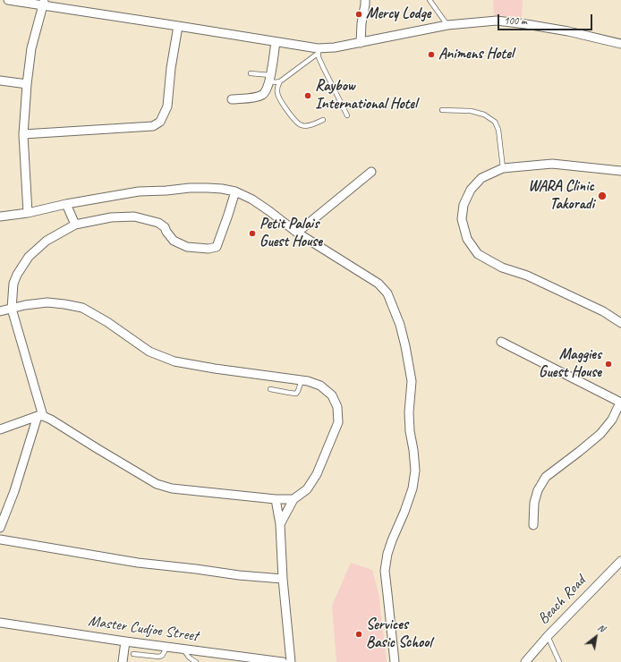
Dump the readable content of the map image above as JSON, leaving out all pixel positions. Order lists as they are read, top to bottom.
{
  "streets": {
    "street": ["Beach Road", "Master Cudjoe Street"]
  },
  "places": [
    "Mercy Lodge",
    "Animens Hotel",
    "Raybow International Hotel",
    "WARA Clinic Takoradi",
    "Petit Palais Guest House",
    "Maggies Guest House",
    "Services Basic School"
  ],
  "scale_bar": "100 m",
  "north": "top right"
}
